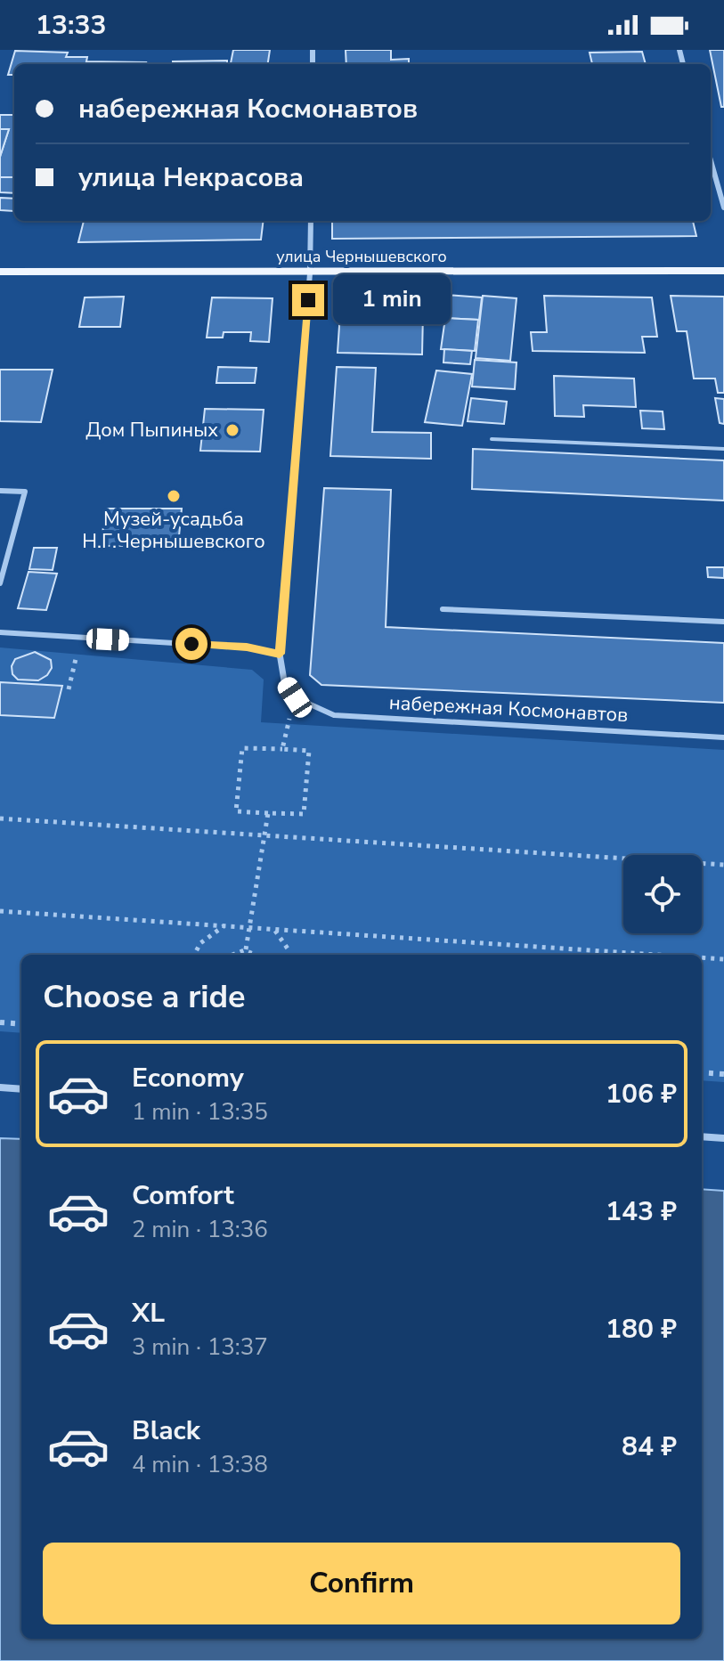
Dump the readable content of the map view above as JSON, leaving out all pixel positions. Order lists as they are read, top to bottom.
{
  "streets": {
    "main road": ["улица Чернышевского"],
    "street": ["набережная Космонавтов"]
  },
  "places": ["Дом Пыпиных", "Музей-усадьба Н.Г.Чернышевского"],
  "page": {
    "status": "13:33",
    "banner": ["набережная Космонавтов", "улица Некрасова"],
    "bubble": "1 min",
    "heading": "Choose a ride",
    "list": [
      {
        "name": "Economy",
        "note": "1 min · 13:35",
        "value": "106 ₽"
      },
      {
        "name": "Comfort",
        "note": "2 min · 13:36",
        "value": "143 ₽"
      },
      {
        "name": "XL",
        "note": "3 min · 13:37",
        "value": "180 ₽"
      },
      {
        "name": "Black",
        "note": "4 min · 13:38",
        "value": "84 ₽"
      }
    ],
    "buttons": "Confirm"
  }
}
